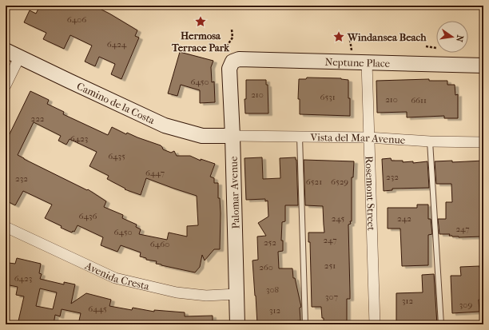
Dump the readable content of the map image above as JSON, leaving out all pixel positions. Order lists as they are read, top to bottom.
{
  "streets": {
    "street": [
      "Neptune Place",
      "Camino de la Costa",
      "Vista del Mar Avenue",
      "Palomar Avenue",
      "Rosemont Street",
      "Avenida Cresta"
    ]
  },
  "crossings": [
    ["Neptune Place", "Palomar Avenue"],
    ["Neptune Place", "Rosemont Street"],
    ["Camino de la Costa", "Vista del Mar Avenue"],
    ["Camino de la Costa", "Palomar Avenue"],
    ["Vista del Mar Avenue", "Palomar Avenue"],
    ["Vista del Mar Avenue", "Rosemont Street"],
    ["Palomar Avenue", "Avenida Cresta"]
  ],
  "places": {
    "place": ["Hermosa Terrace Park", "Windansea Beach"]
  },
  "house_numbers": [
    "6406",
    "6424",
    "6450",
    "210",
    "6531",
    "210",
    "6611",
    "222",
    "6423",
    "6435",
    "6447",
    "232",
    "232",
    "6521",
    "6529",
    "6436",
    "245",
    "242",
    "247",
    "6450",
    "247",
    "252",
    "6460",
    "251",
    "260",
    "6423",
    "308",
    "307",
    "312",
    "309",
    "6445",
    "312"
  ],
  "north": "right"
}
